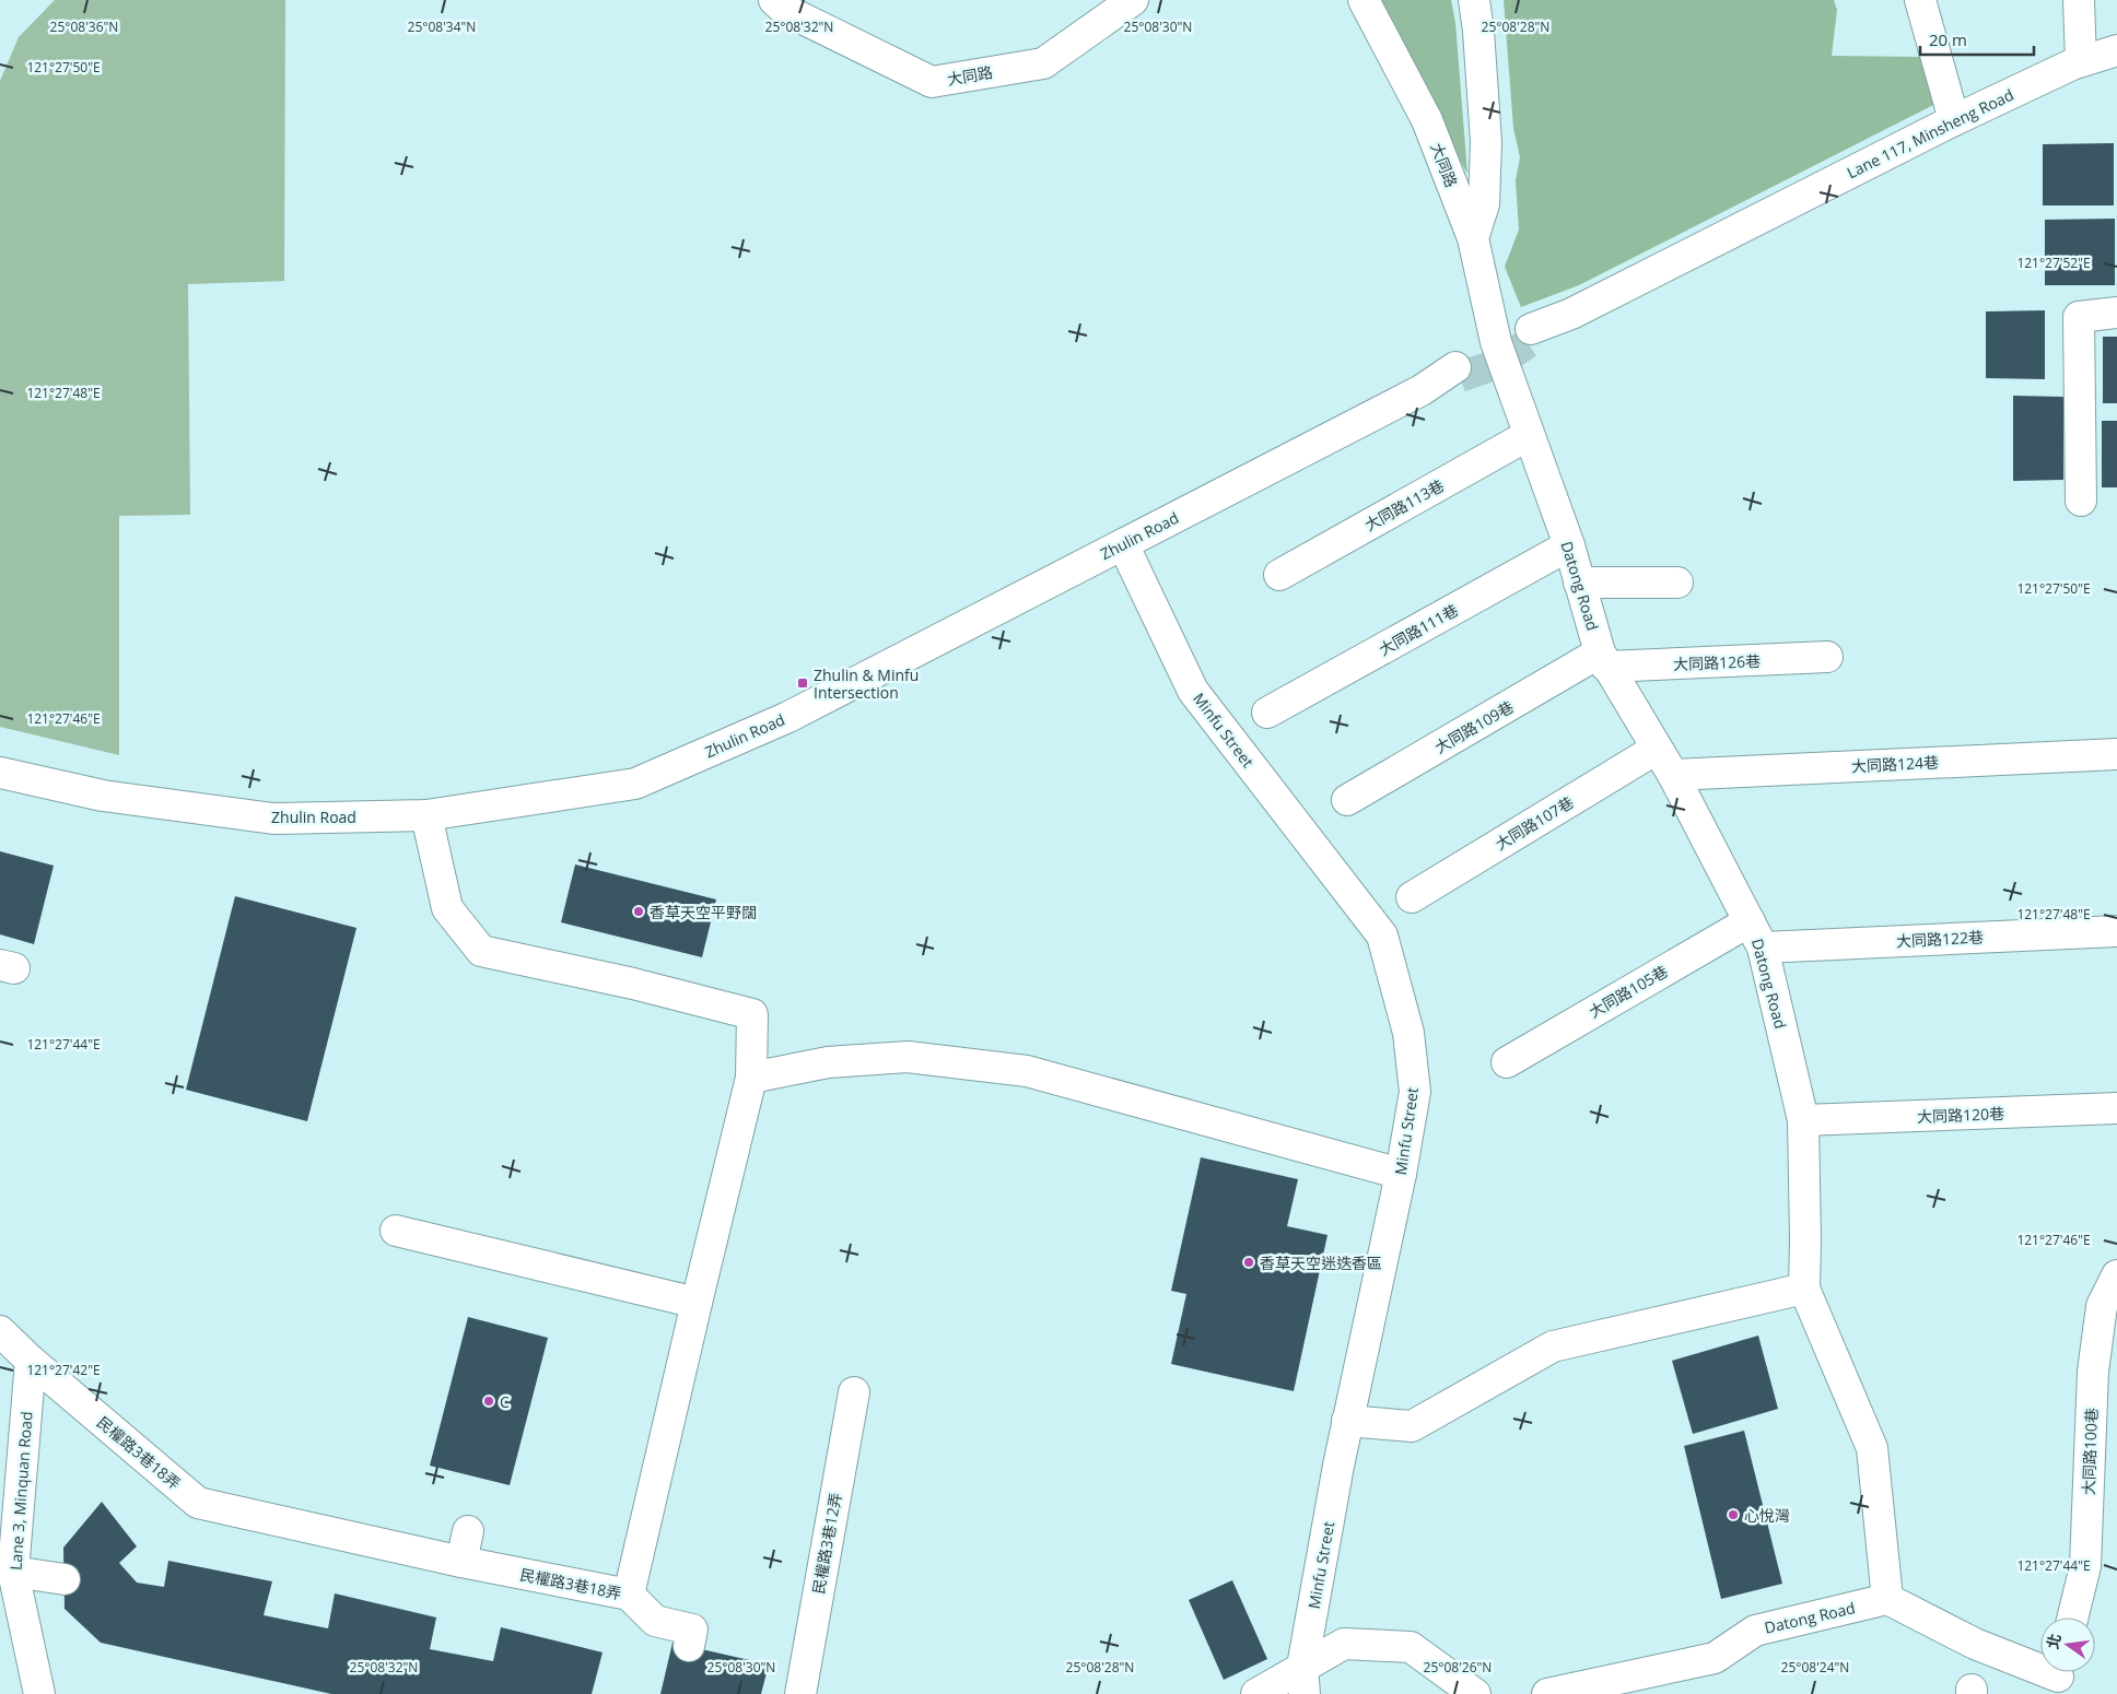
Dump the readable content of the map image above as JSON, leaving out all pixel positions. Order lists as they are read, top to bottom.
{
  "streets": {
    "street": [
      "大同路",
      "Lane 117, Minsheng Road",
      "大同路113巷",
      "Zhulin Road",
      "Datong Road",
      "大同路111巷",
      "大同路126巷",
      "大同路109巷",
      "Minfu Street",
      "大同路124巷",
      "大同路107巷",
      "大同路122巷",
      "大同路105巷",
      "大同路120巷",
      "大同路100巷",
      "民權路3巷18弄",
      "Lane 3, Minquan Road",
      "民權路3巷12弄"
    ]
  },
  "crossings": [
    ["大同路", "Datong Road"],
    ["大同路113巷", "Datong Road"],
    ["Zhulin Road", "Minfu Street"],
    ["Zhulin Road", "民權路3巷18弄"],
    ["Datong Road", "大同路111巷"],
    ["Datong Road", "大同路126巷"],
    ["Datong Road", "大同路109巷"],
    ["Datong Road", "大同路124巷"],
    ["Datong Road", "大同路107巷"],
    ["Datong Road", "大同路122巷"],
    ["Datong Road", "大同路105巷"],
    ["Datong Road", "大同路120巷"],
    ["大同路126巷", "大同路109巷"],
    ["大同路122巷", "大同路105巷"],
    ["民權路3巷18弄", "Lane 3, Minquan Road"]
  ],
  "places": {
    "transit": ["Zhulin & Minfu Intersection"],
    "other": [
      "香草天空平野闊",
      "香草天空迷迭香區",
      "C",
      "心悅灣"
    ]
  },
  "scale_bar": "20 m",
  "north": "left",
  "coordinates": [
    "25°08'36\"N",
    "25°08'34\"N",
    "25°08'32\"N",
    "25°08'30\"N",
    "25°08'28\"N",
    "121°27'50\"E",
    "121°27'52\"E",
    "121°27'48\"E",
    "121°27'46\"E",
    "121°27'44\"E",
    "121°27'42\"E",
    "25°08'26\"N",
    "25°08'24\"N"
  ]
}
